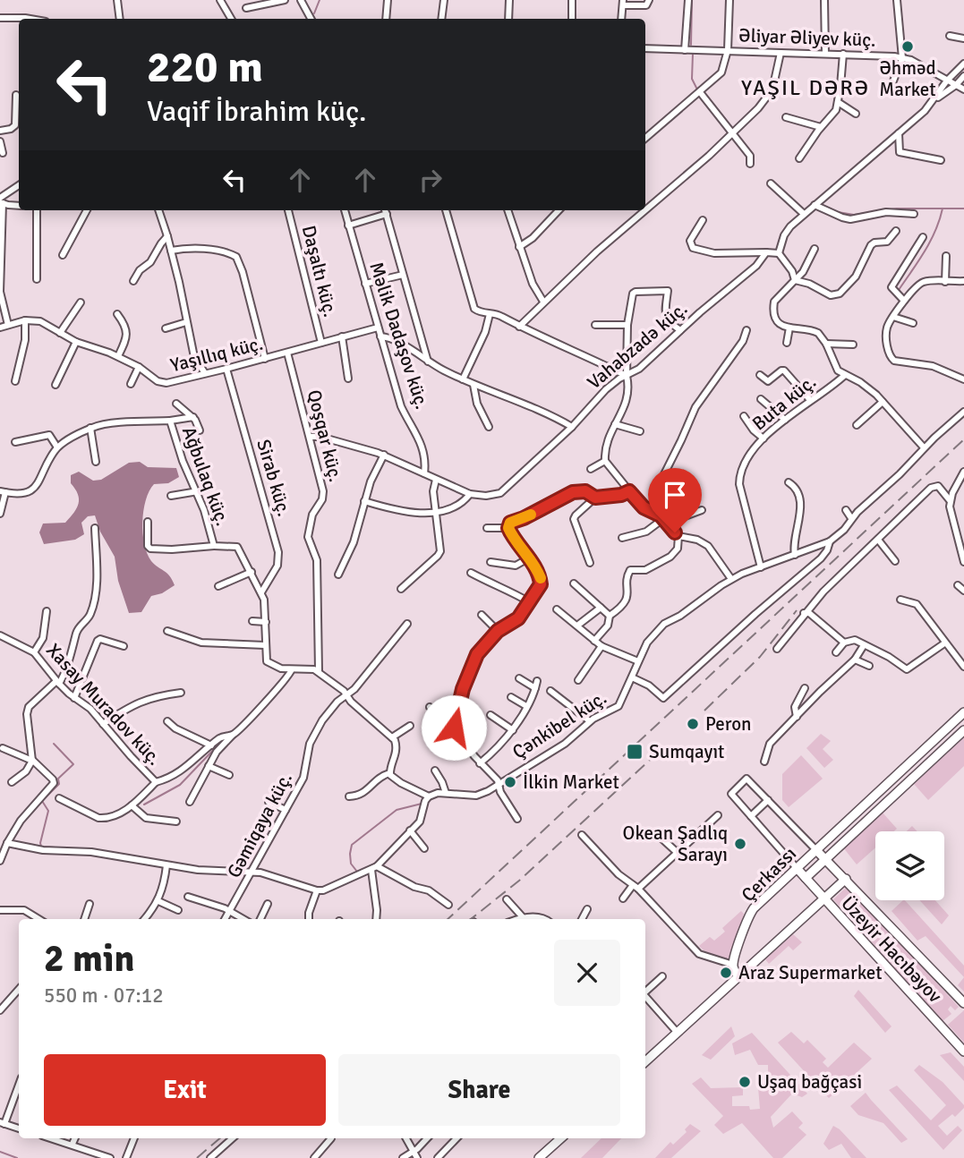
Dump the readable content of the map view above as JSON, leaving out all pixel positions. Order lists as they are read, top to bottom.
{
  "streets": {
    "street": [
      "Əliyar Əliyev küç.",
      "Daşaltı küç.",
      "Məlik Dadaşov küç.",
      "Vahabzadə küç.",
      "Yaşıllıq küç.",
      "Buta küç.",
      "Qoşqar küç.",
      "Ağbulaq küç.",
      "Sirab küç.",
      "Xasay Muradov küç.",
      "Çənkibel küç.",
      "Gəmiqaya küç.",
      "Çerkassı",
      "Üzeyir Hacıbəyov"
    ]
  },
  "crossings": [
    ["Daşaltı küç.", "Yaşıllıq küç."],
    ["Məlik Dadaşov küç.", "Vahabzadə küç."],
    ["Məlik Dadaşov küç.", "Yaşıllıq küç."],
    ["Vahabzadə küç.", "Qoşqar küç."],
    ["Yaşıllıq küç.", "Qoşqar küç."],
    ["Yaşıllıq küç.", "Sirab küç."],
    ["Buta küç.", "Çənkibel küç."],
    ["Ağbulaq küç.", "Sirab küç."],
    ["Çerkassı", "Üzeyir Hacıbəyov"]
  ],
  "districts": ["YAŞIL DƏRƏ"],
  "places": {
    "other": [
      "Əhməd Market",
      "Peron",
      "İlkin Market",
      "Okean Şadlıq Sarayı",
      "Araz Supermarket",
      "Uşaq bağçasi"
    ],
    "transit": ["Sumqayıt"]
  },
  "page": {
    "turn": ["220 m", "Vaqif İbrahim küç."],
    "heading": ["2 min", "550 m · 07:12"],
    "buttons": ["Exit", "Share"]
  }
}
